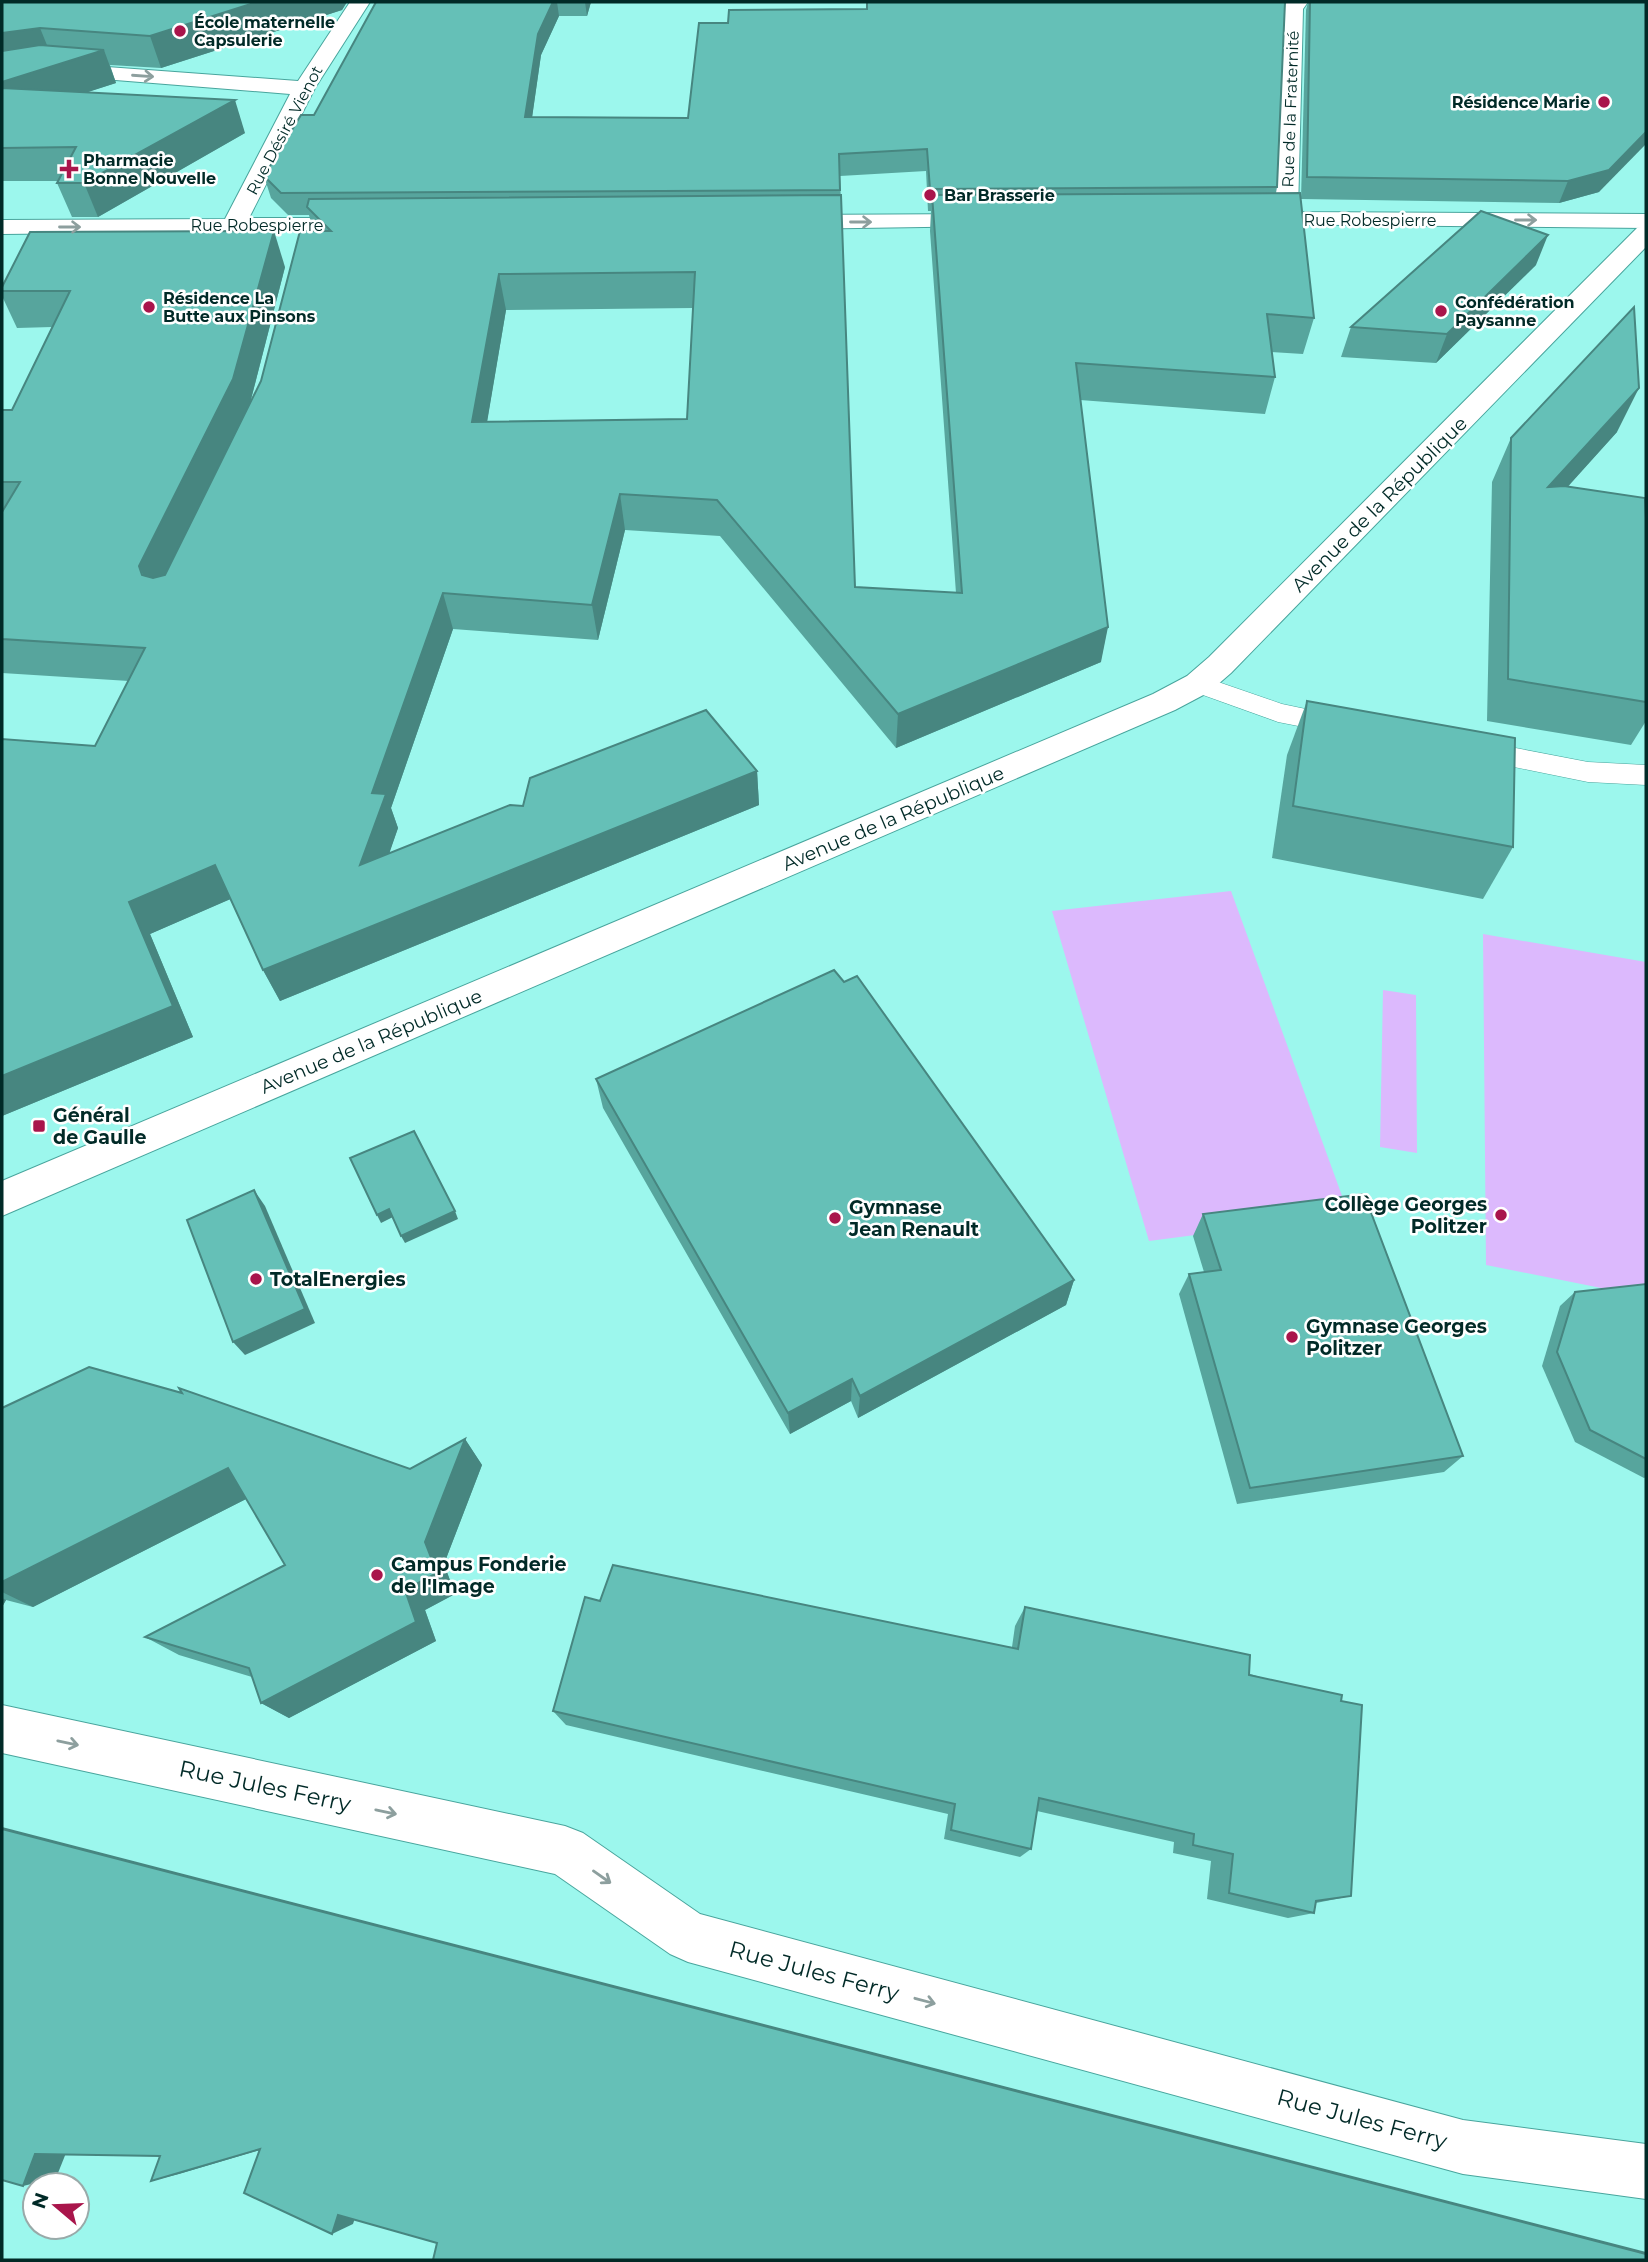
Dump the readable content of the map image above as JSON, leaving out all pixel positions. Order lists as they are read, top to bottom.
{
  "streets": {
    "street": [
      "Rue de la Fraternité",
      "Rue Désiré Vienot",
      "Rue Robespierre",
      "Avenue de la République",
      "Rue Jules Ferry"
    ]
  },
  "crossings": [
    ["Rue de la Fraternité", "Rue Robespierre"],
    ["Rue Désiré Vienot", "Rue Robespierre"]
  ],
  "one_way": ["Rue Jules Ferry"],
  "places": {
    "other": [
      "École maternelle Capsulerie",
      "Résidence Marie",
      "Bar Brasserie",
      "Résidence La Butte aux Pinsons",
      "Confédération Paysanne",
      "Collège Georges Politzer",
      "Gymnase Jean Renault",
      "TotalEnergies",
      "Gymnase Georges Politzer",
      "Campus Fonderie de l'Image"
    ],
    "health": ["Pharmacie Bonne Nouvelle"],
    "transit": ["Général de Gaulle"]
  },
  "north": "left"
}
